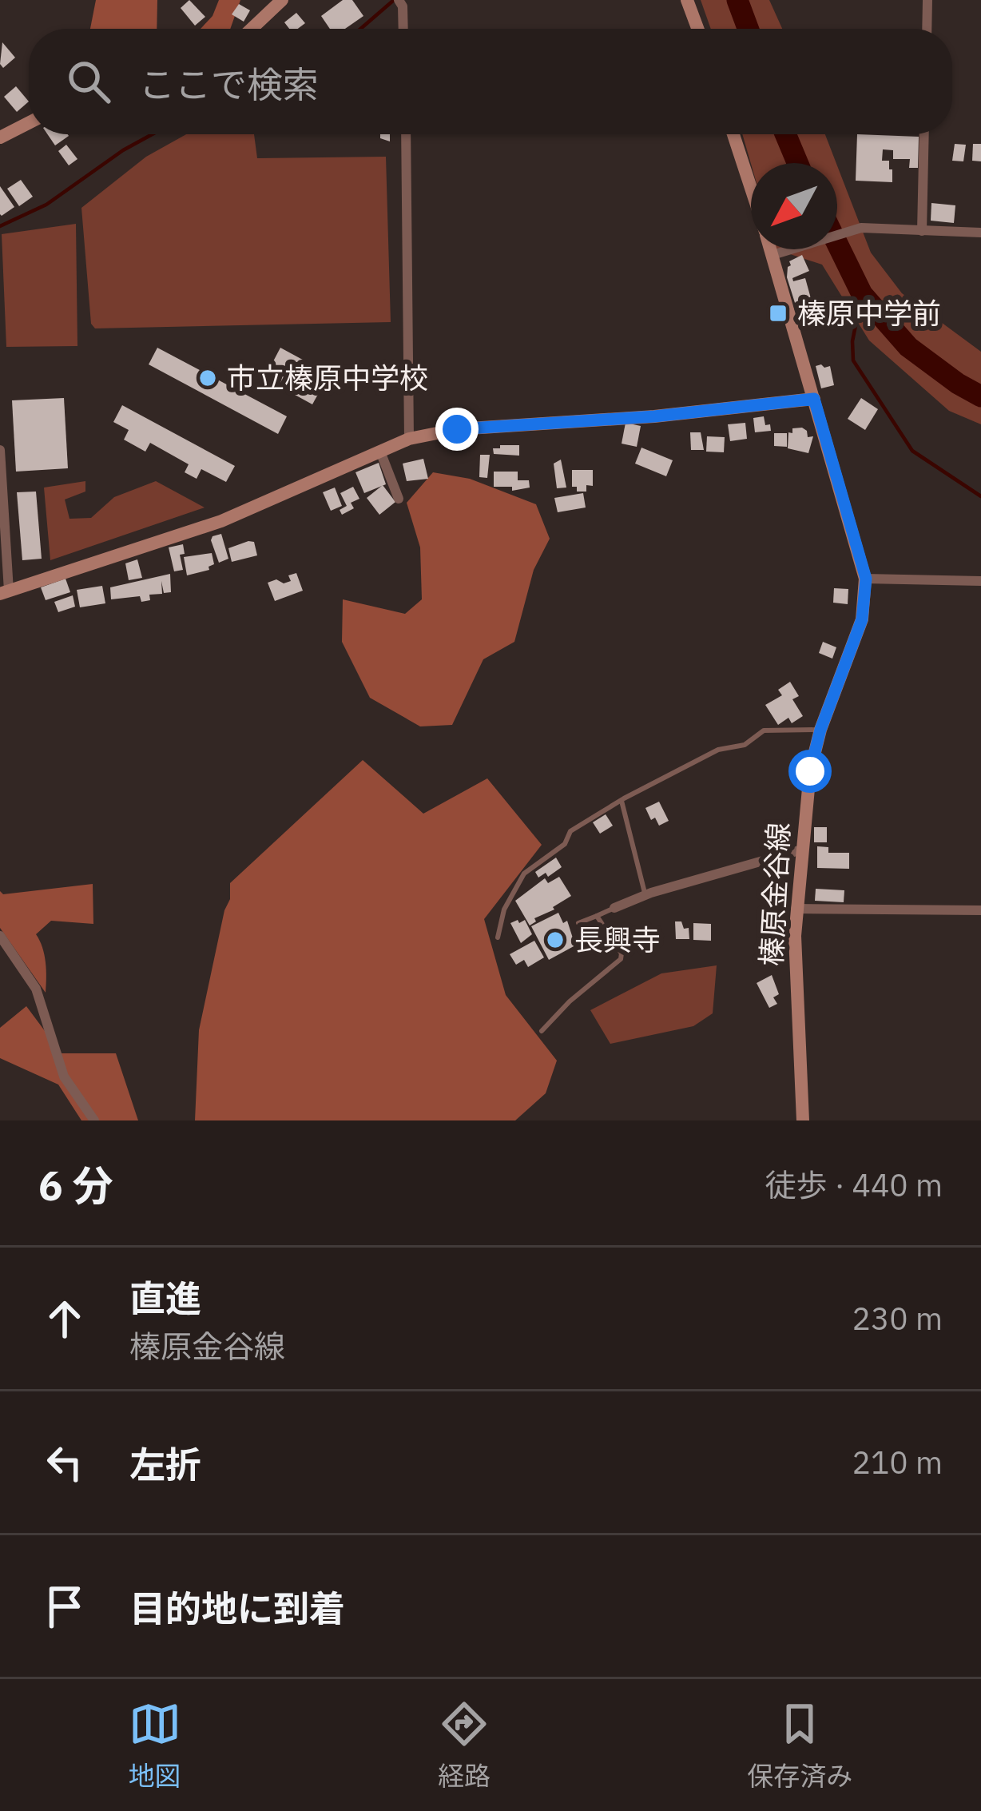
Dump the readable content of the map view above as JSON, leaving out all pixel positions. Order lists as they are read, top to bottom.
{
  "streets": {
    "main road": ["榛原金谷線"]
  },
  "places": {
    "transit": ["榛原中学前"],
    "other": ["市立榛原中学校", "長興寺"]
  },
  "north": "bottom left",
  "page": {
    "search": "ここで検索",
    "heading": ["6 分", "徒歩 · 440 m"],
    "list": [
      ["直進", "榛原金谷線", "230 m"],
      ["左折", "210 m"],
      "目的地に到着"
    ],
    "nav": ["地図", "経路", "保存済み"]
  }
}
